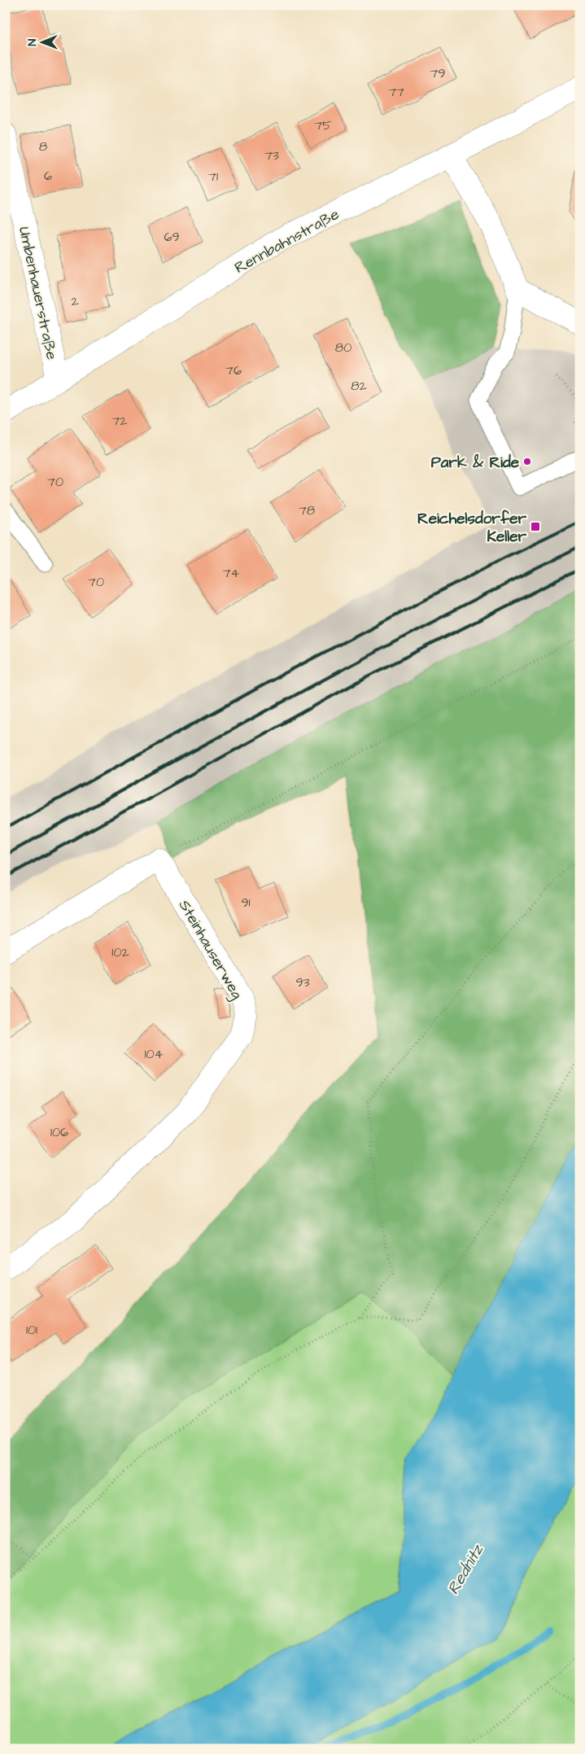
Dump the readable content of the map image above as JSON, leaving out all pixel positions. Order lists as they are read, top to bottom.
{
  "streets": {
    "street": ["Rennbahnstraße", "Umbenhauerstraße", "Steinhauserweg"]
  },
  "crossings": [
    ["Rennbahnstraße", "Umbenhauerstraße"]
  ],
  "water": ["Rednitz"],
  "places": {
    "other": ["Park & Ride"],
    "transit": ["Reichelsdorfer Keller"]
  },
  "house_numbers": [
    "79",
    "77",
    "75",
    "8",
    "73",
    "6",
    "71",
    "69",
    "2",
    "80",
    "76",
    "82",
    "72",
    "70",
    "78",
    "74",
    "70",
    "91",
    "102",
    "93",
    "104",
    "106",
    "101"
  ],
  "north": "left"
}
